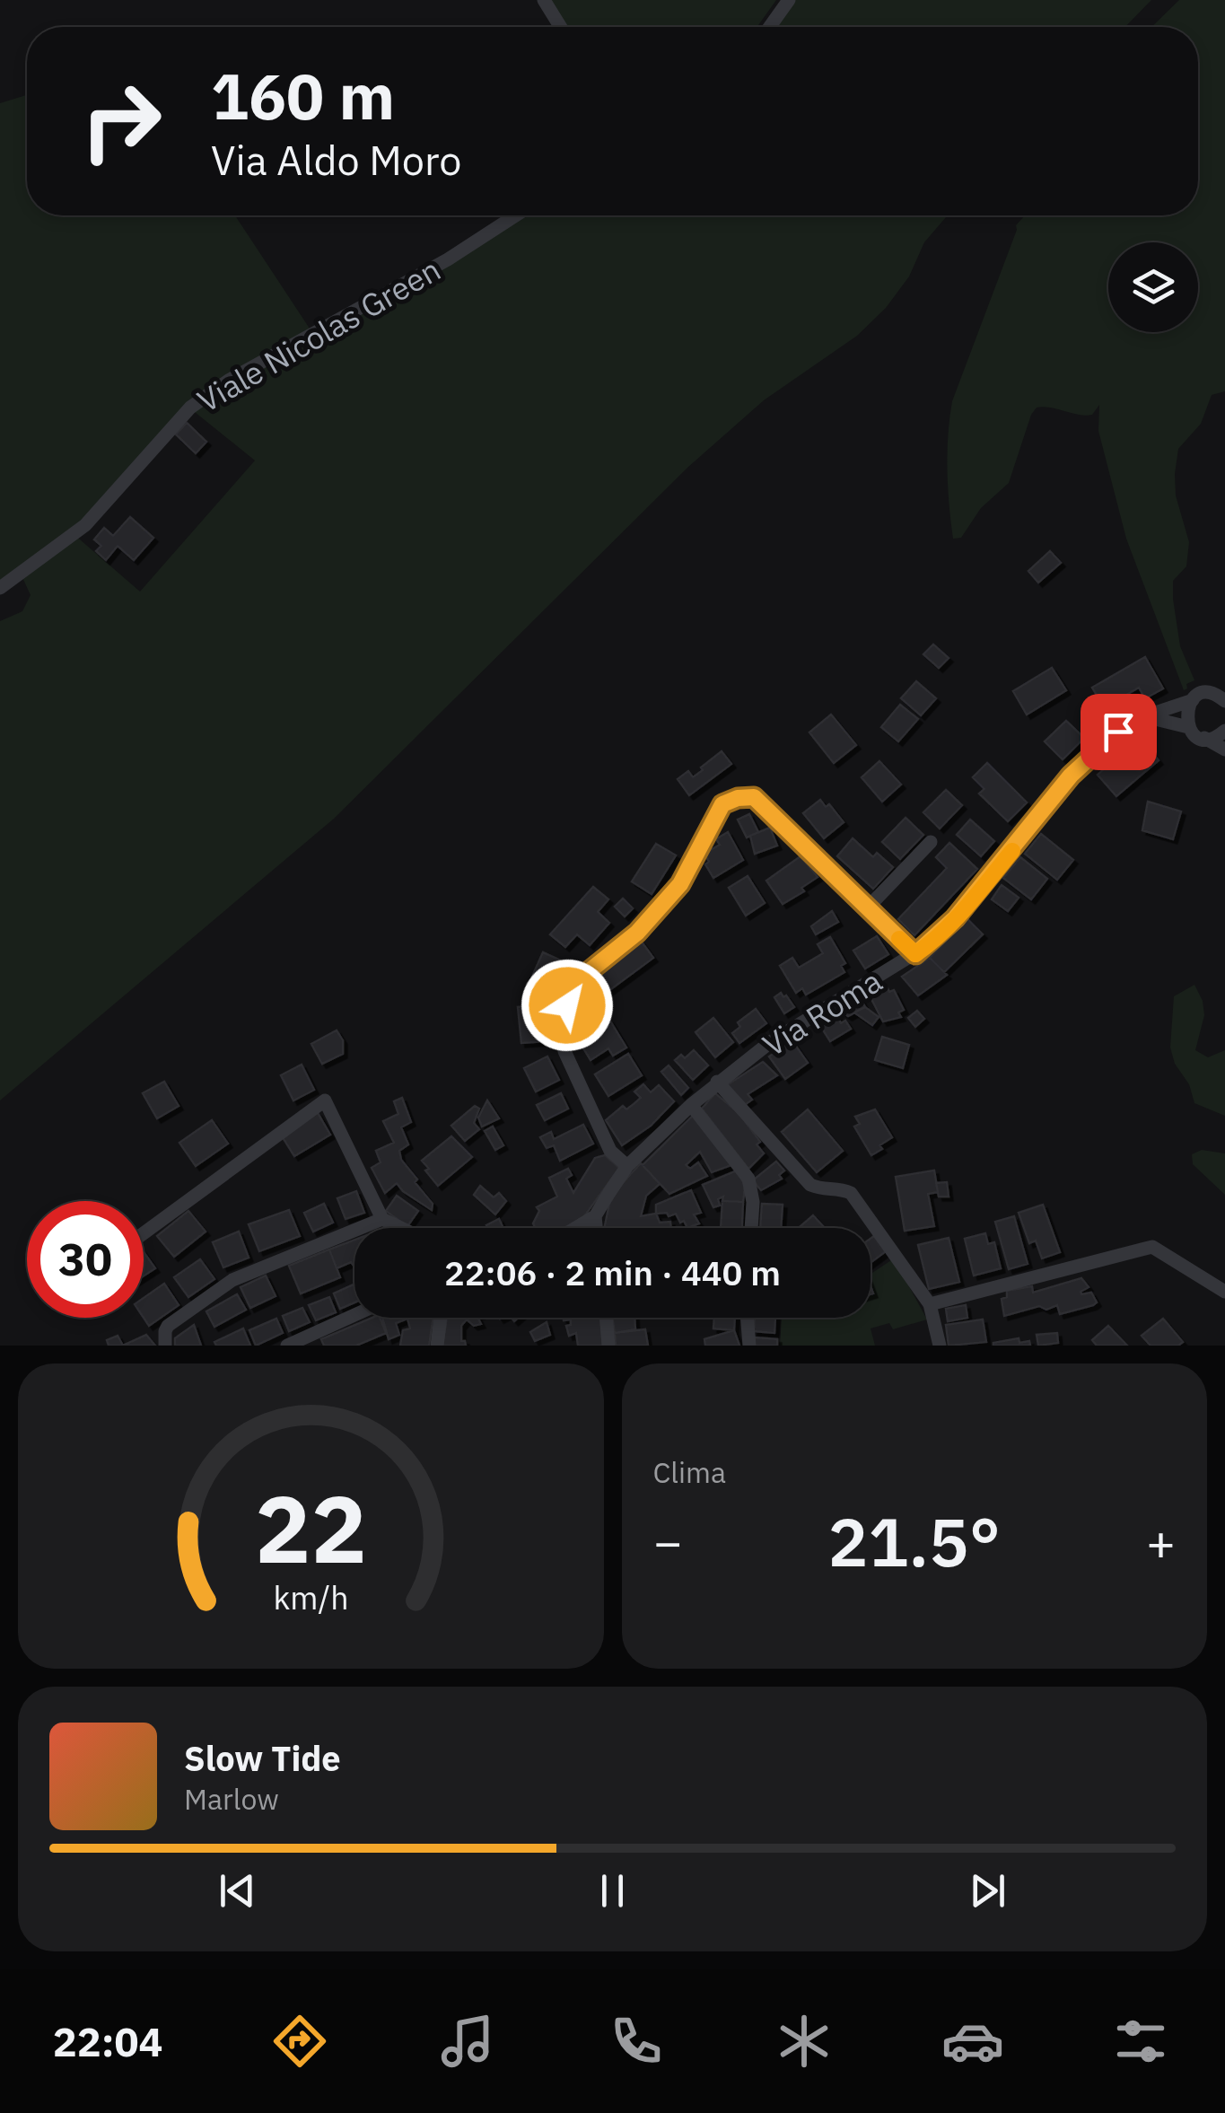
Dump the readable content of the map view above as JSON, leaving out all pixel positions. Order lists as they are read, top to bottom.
{
  "streets": {
    "street": ["Viale Nicolas Green", "Via Roma"]
  },
  "page": {
    "turn": ["160 m", "Via Aldo Moro"],
    "limit": "30",
    "trip": "22:06 · 2 min · 440 m",
    "tile": "Clima",
    "heat": ["−", "21.5°", "+"],
    "song": ["Slow Tide", "Marlow"],
    "tabs": "22:04",
    "gauge": ["22", "km/h"]
  }
}
